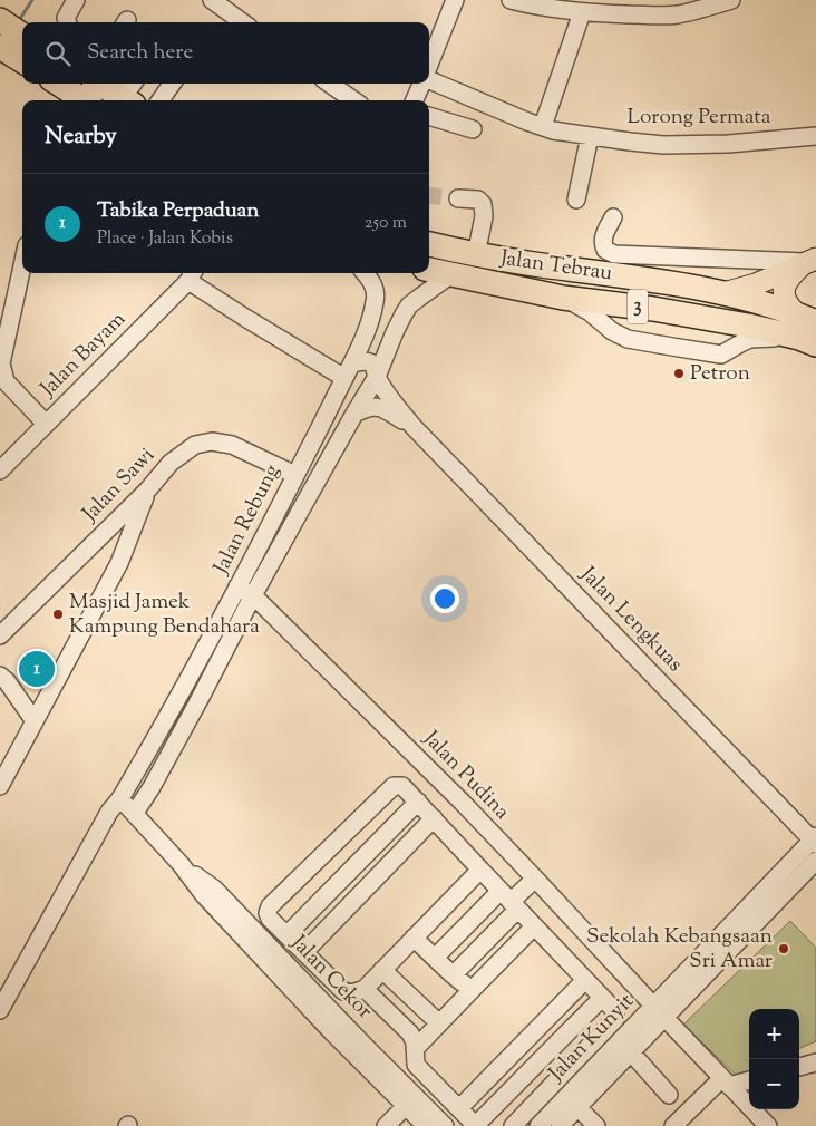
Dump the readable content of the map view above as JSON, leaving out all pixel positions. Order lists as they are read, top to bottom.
{
  "streets": {
    "highway": ["Jalan Tebrau", "3"],
    "street": [
      "Lorong Permata",
      "Jalan Bayam",
      "Jalan Sawi",
      "Jalan Rebung",
      "Jalan Lengkuas",
      "Jalan Pudina",
      "Jalan Cekor",
      "Jalan Kunyit"
    ]
  },
  "crossings": [
    ["Jalan Tebrau", "Jalan Rebung"],
    ["Jalan Sawi", "Jalan Rebung"],
    ["Jalan Rebung", "Jalan Lengkuas"],
    ["Jalan Rebung", "Jalan Pudina"],
    ["Jalan Rebung", "Jalan Cekor"],
    ["Jalan Lengkuas", "Jalan Kunyit"],
    ["Jalan Pudina", "Jalan Kunyit"]
  ],
  "places": ["Petron", "Masjid Jamek Kampung Bendahara", "Sekolah Kebangsaan Sri Amar"],
  "page": {
    "search": "Search here",
    "heading": "Nearby",
    "list": [
      {
        "mark": "1",
        "name": "Tabika Perpaduan",
        "note": "Place · Jalan Kobis",
        "value": "250 m"
      }
    ],
    "pins": "1",
    "map_buttons": ["+", "−"]
  }
}
